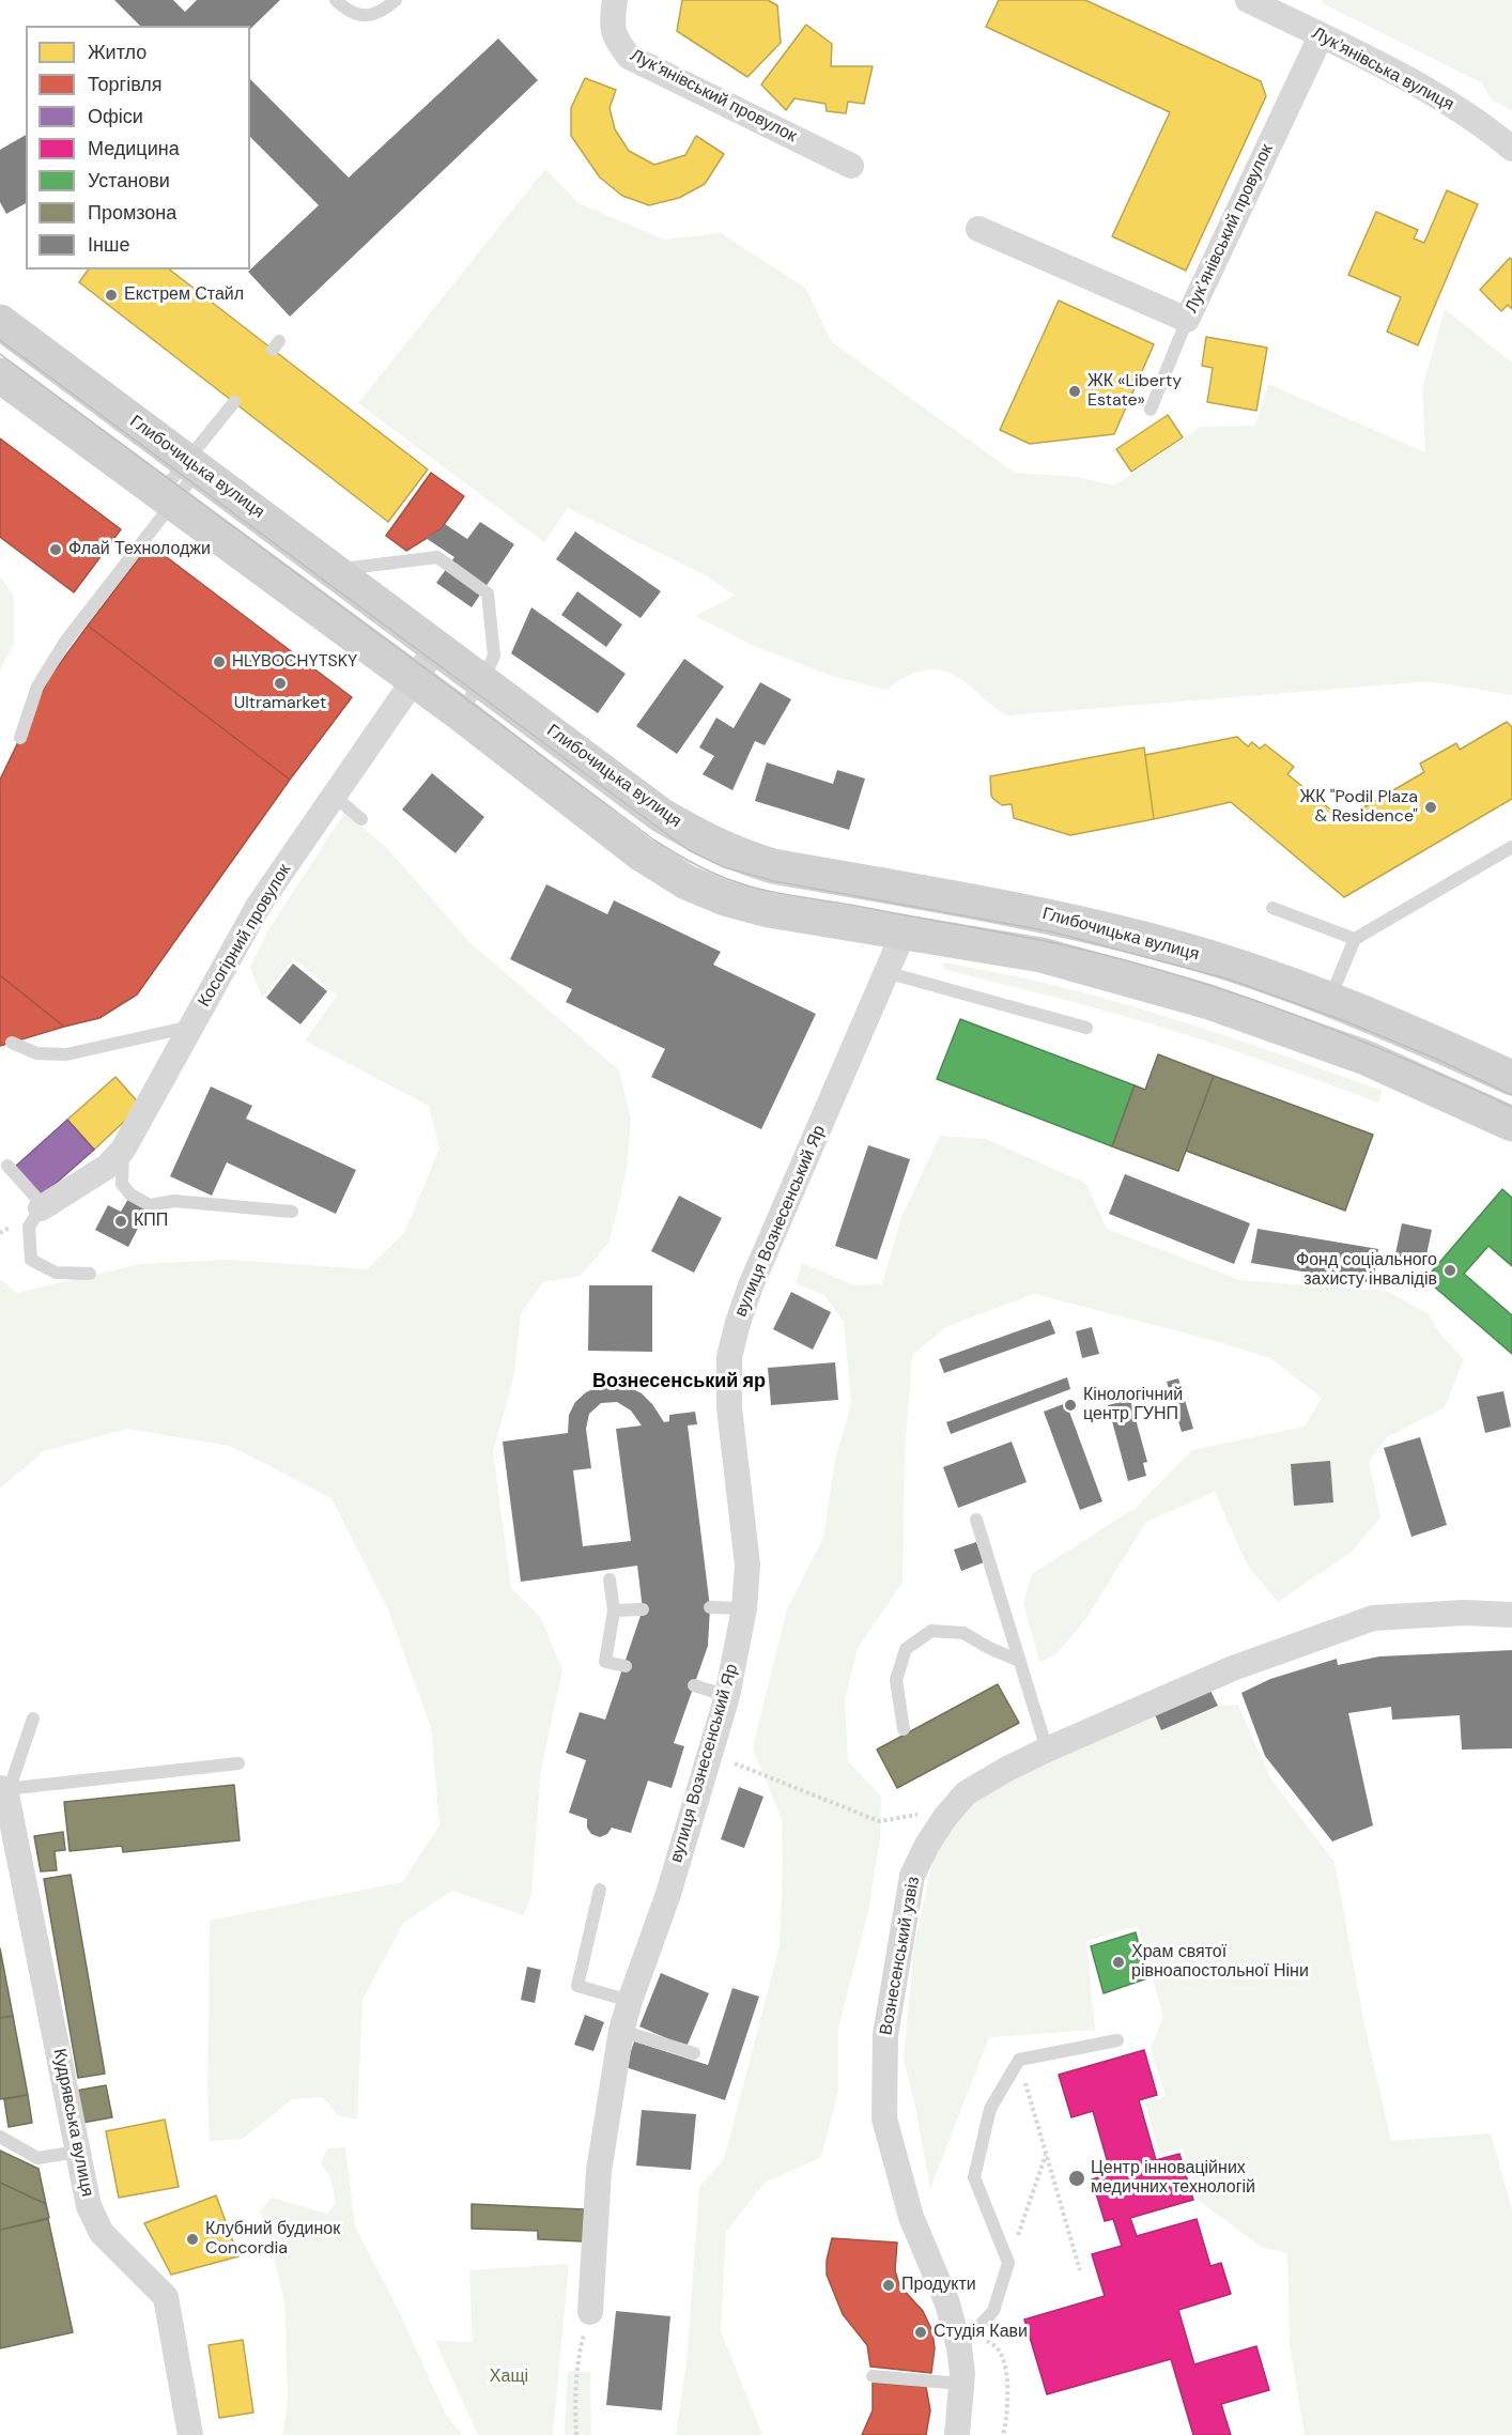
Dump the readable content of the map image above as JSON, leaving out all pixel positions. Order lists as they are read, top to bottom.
{
  "streets": {
    "main road": ["Глибочицька вулиця"],
    "street": [
      "Лукʼянівська вулиця",
      "Лукʼянівський провулок",
      "Косогірний провулок",
      "вулиця Вознесенський Яр",
      "Вознесенський узвіз",
      "Кудрявська вулиця"
    ]
  },
  "crossings": [
    ["Лукʼянівська вулиця", "Лукʼянівський провулок"],
    ["Глибочицька вулиця", "Косогірний провулок"]
  ],
  "districts": ["Вознесенський яр"],
  "parks": ["Хащі"],
  "places": [
    "Екстрем Стайл",
    "ЖК «Liberty Estate»",
    "Флай Технолоджи",
    "HLYBOCHYTSKY",
    "Ultramarket",
    "ЖК \"Podil Plaza & Residence\"",
    "КПП",
    "Фонд соціального захисту інвалідів",
    "Кінологічний центр ГУНП",
    "Храм святої рівноапостольної Ніни",
    "Центр інноваційних медичних технологій",
    "Клубний будинок Concordia",
    "Продукти",
    "Студія Кави"
  ],
  "legend": [
    "Житло",
    "Торгівля",
    "Офіси",
    "Медицина",
    "Установи",
    "Промзона",
    "Інше"
  ]
}
